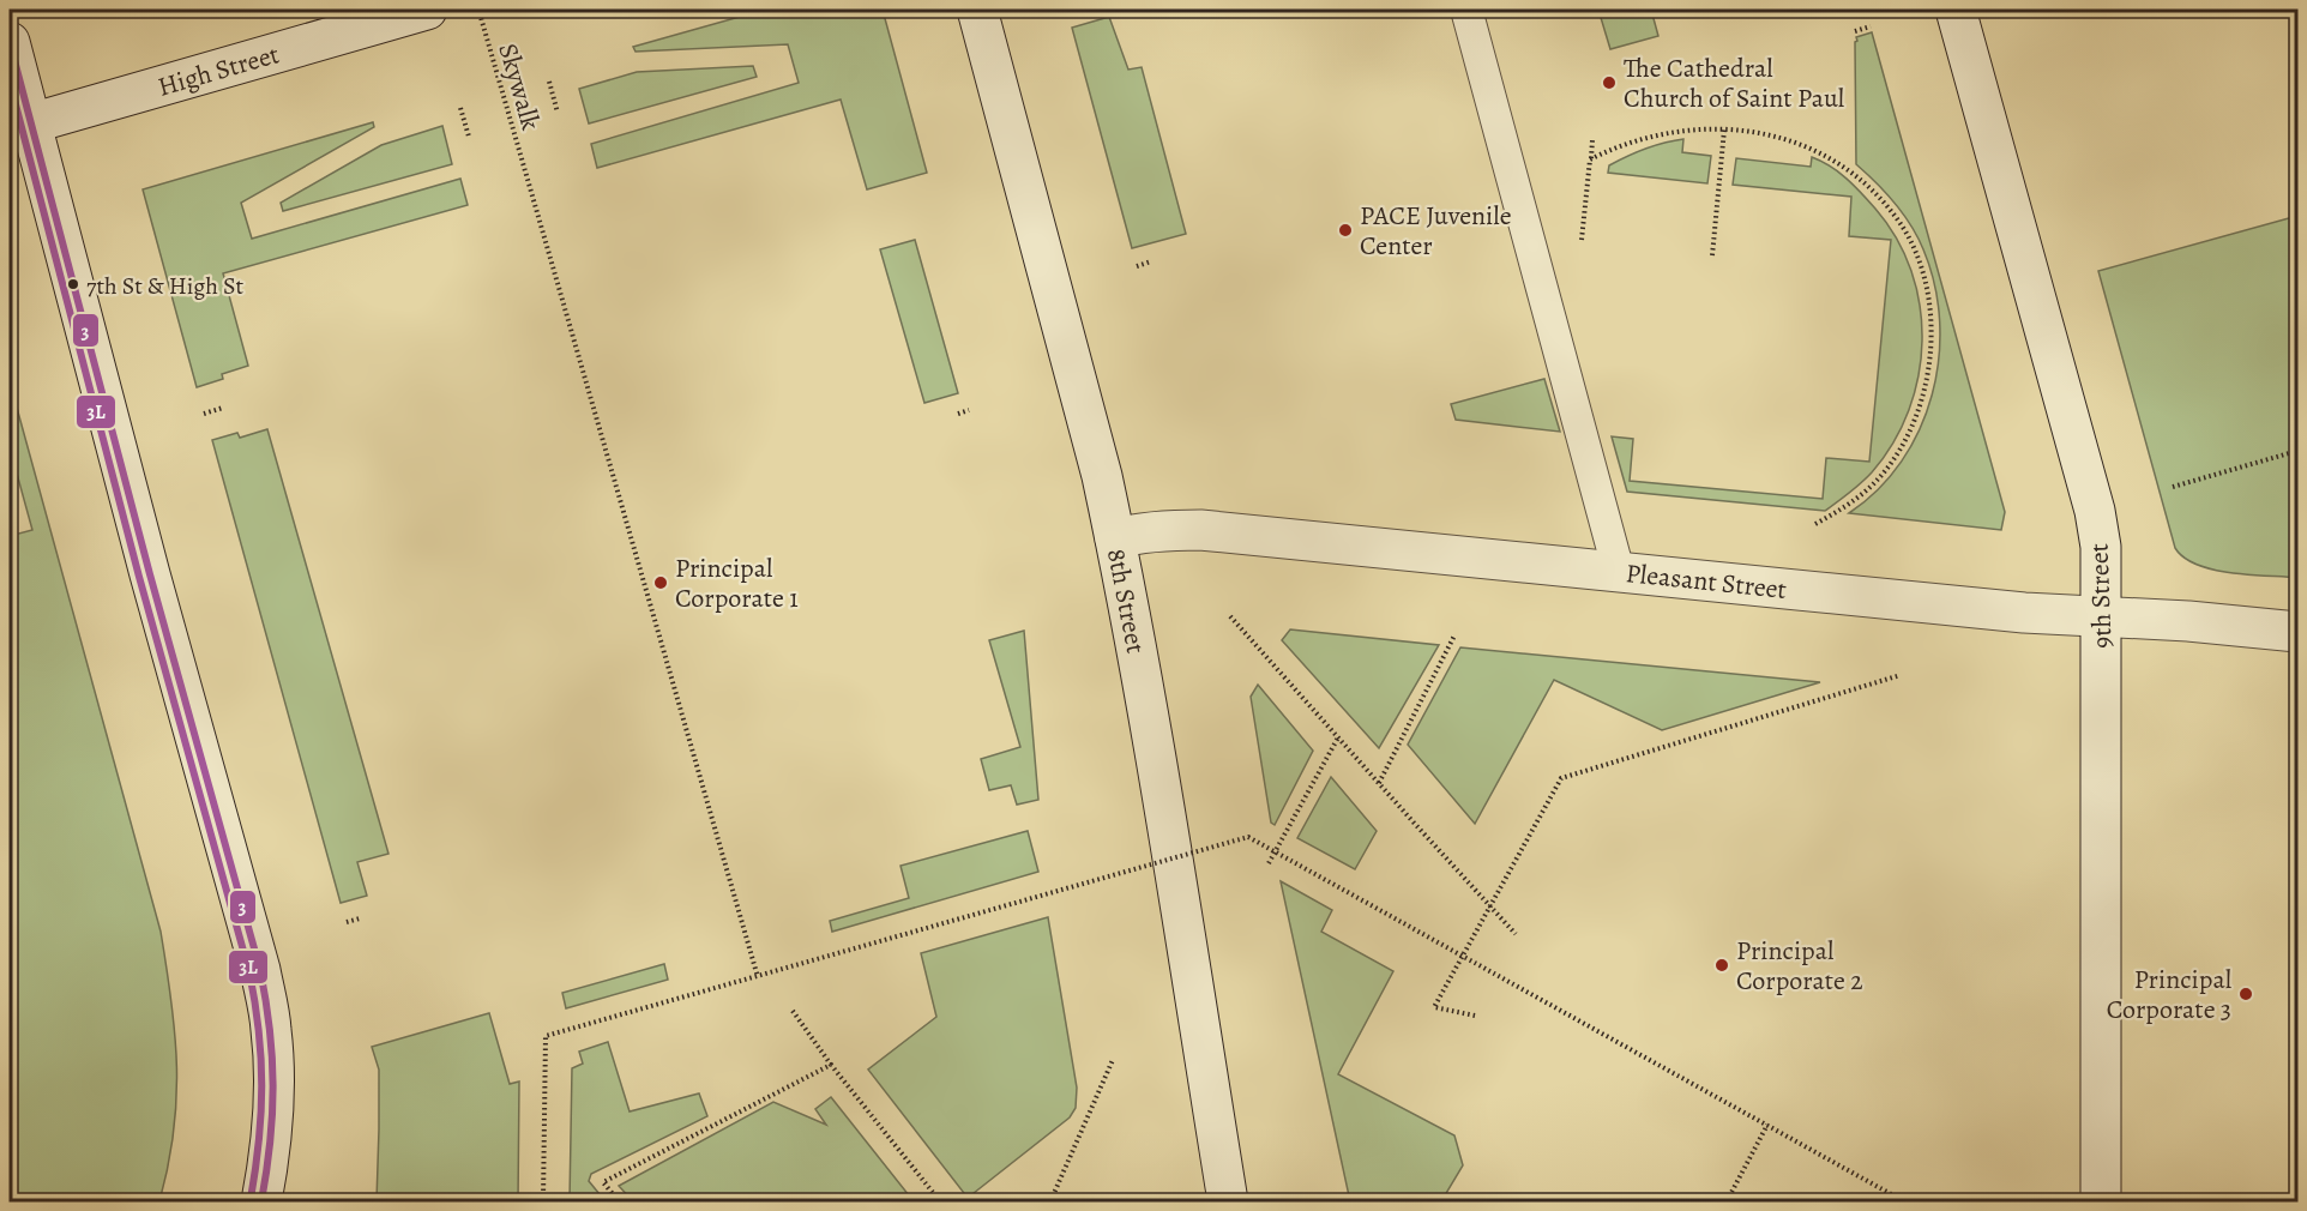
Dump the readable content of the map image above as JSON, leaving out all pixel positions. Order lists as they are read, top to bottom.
{
  "streets": {
    "main road": [
      "High Street",
      "Pleasant Street",
      "9th Street",
      "8th Street"
    ],
    "path": ["Skywalk"]
  },
  "crossings": [
    ["Pleasant Street", "9th Street"],
    ["Pleasant Street", "8th Street"]
  ],
  "places": [
    "The Cathedral Church of Saint Paul",
    "PACE Juvenile Center",
    "7th St & High St",
    "Principal Corporate 1",
    "Principal Corporate 2",
    "Principal Corporate 3"
  ],
  "lines": ["transit line 3", "transit line 3L"]
}
